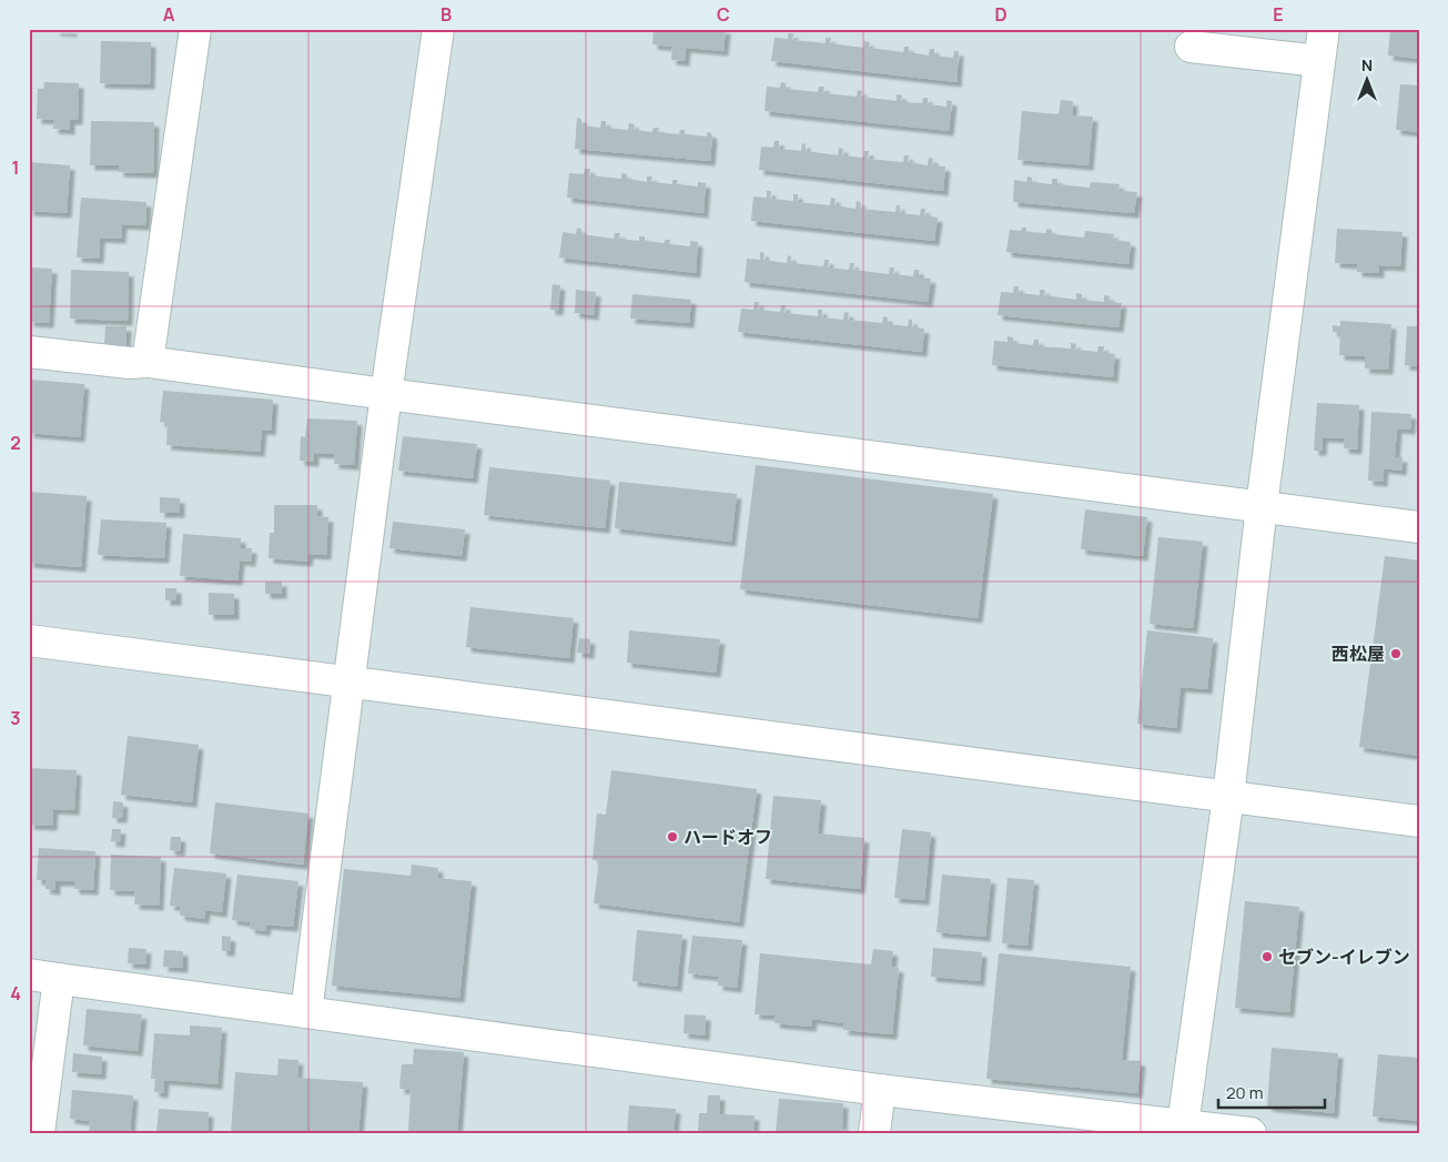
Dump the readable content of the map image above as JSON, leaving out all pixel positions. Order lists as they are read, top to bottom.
{
  "places": ["西松屋", "ハードオフ", "セブン-イレブン"],
  "scale_bar": "20 m",
  "north": "top",
  "grid": {
    "columns": [
      "A",
      "B",
      "C",
      "D",
      "E"
    ],
    "rows": [
      "1",
      "2",
      "3",
      "4"
    ]
  }
}
